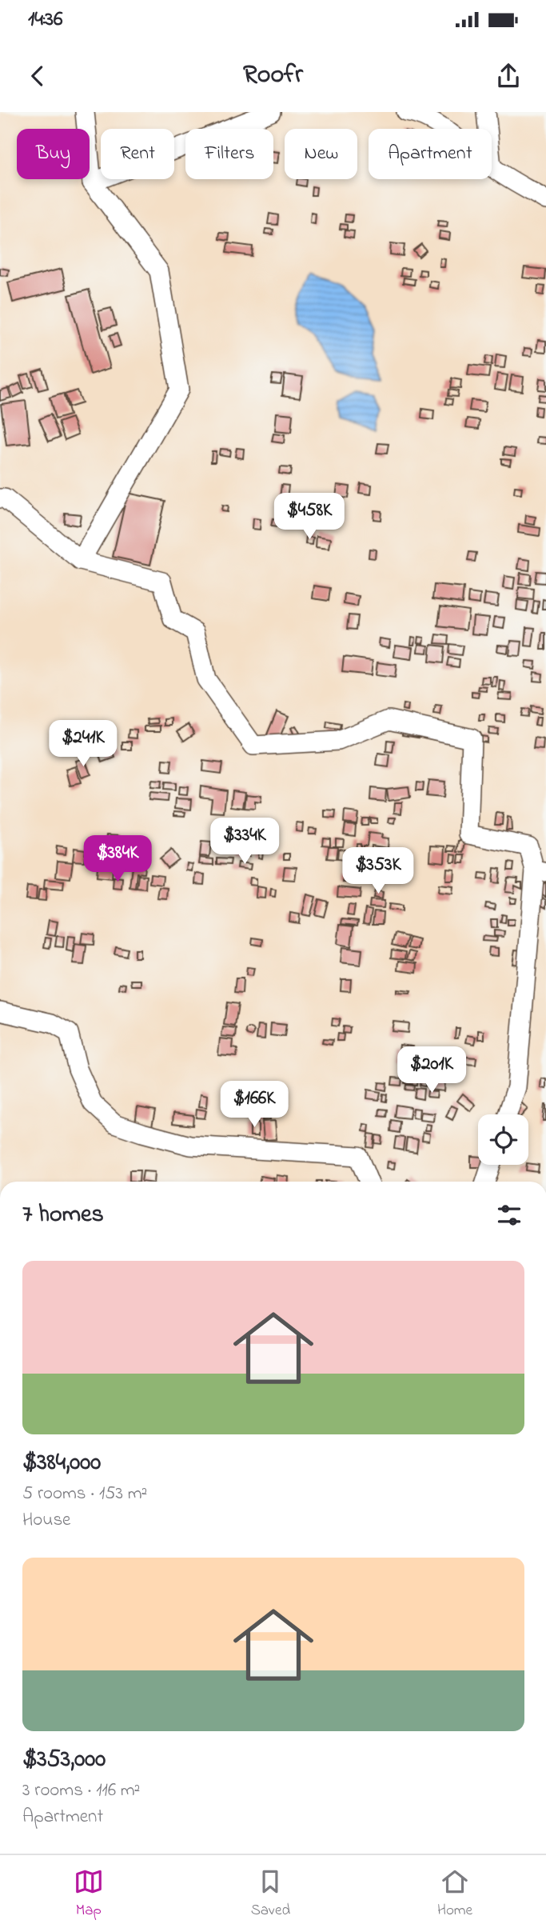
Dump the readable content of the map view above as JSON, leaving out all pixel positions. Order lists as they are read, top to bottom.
{
  "page": {
    "status": "14:36",
    "header": "Roofr",
    "chip": [
      "Buy",
      "Rent",
      "Filters",
      "New",
      "Apartment"
    ],
    "price": [
      "$458K",
      "$241K",
      "$334K",
      "$384K",
      "$353K",
      "$201K",
      "$166K"
    ],
    "heading": "7 homes",
    "list": [
      {
        "name": "$384,000",
        "note": "5 rooms · 153 m² · House"
      },
      {
        "name": "$353,000",
        "note": "3 rooms · 116 m² · Apartment"
      }
    ],
    "tabs": ["Map", "Saved", "Home"]
  }
}
